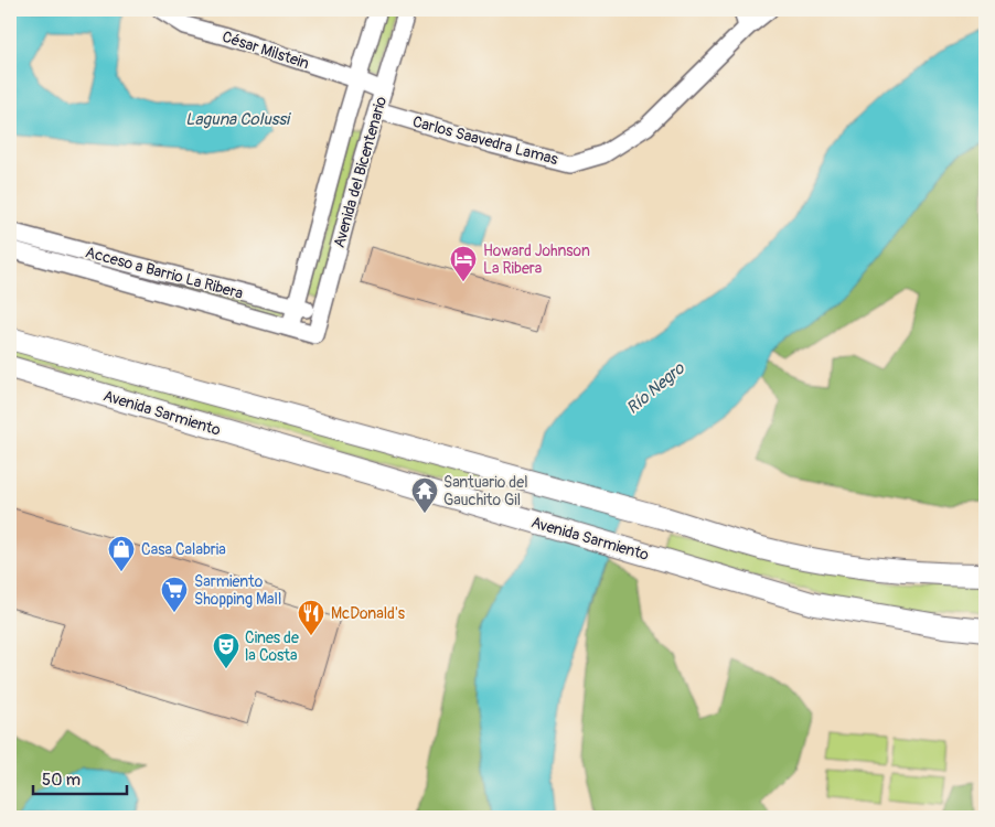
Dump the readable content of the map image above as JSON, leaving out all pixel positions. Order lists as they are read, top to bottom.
{
  "streets": {
    "main road": ["Avenida Sarmiento"],
    "street": [
      "César Milstein",
      "Carlos Saavedra Lamas",
      "Avenida del Bicentenario",
      "Acceso a Barrio La Ribera"
    ]
  },
  "crossings": [
    ["César Milstein", "Avenida del Bicentenario"],
    ["Carlos Saavedra Lamas", "Avenida del Bicentenario"],
    ["Avenida del Bicentenario", "Acceso a Barrio La Ribera"]
  ],
  "water": ["Laguna Colussi", "Río Negro"],
  "places": {
    "hotel": ["Howard Johnson La Ribera"],
    "temple": ["Santuario del Gauchito Gil"],
    "shop": ["Casa Calabria"],
    "supermarket": ["Sarmiento Shopping Mall"],
    "restaurant": ["McDonald's"],
    "theatre": ["Cines de la Costa"]
  },
  "scale_bar": "50 m"
}
